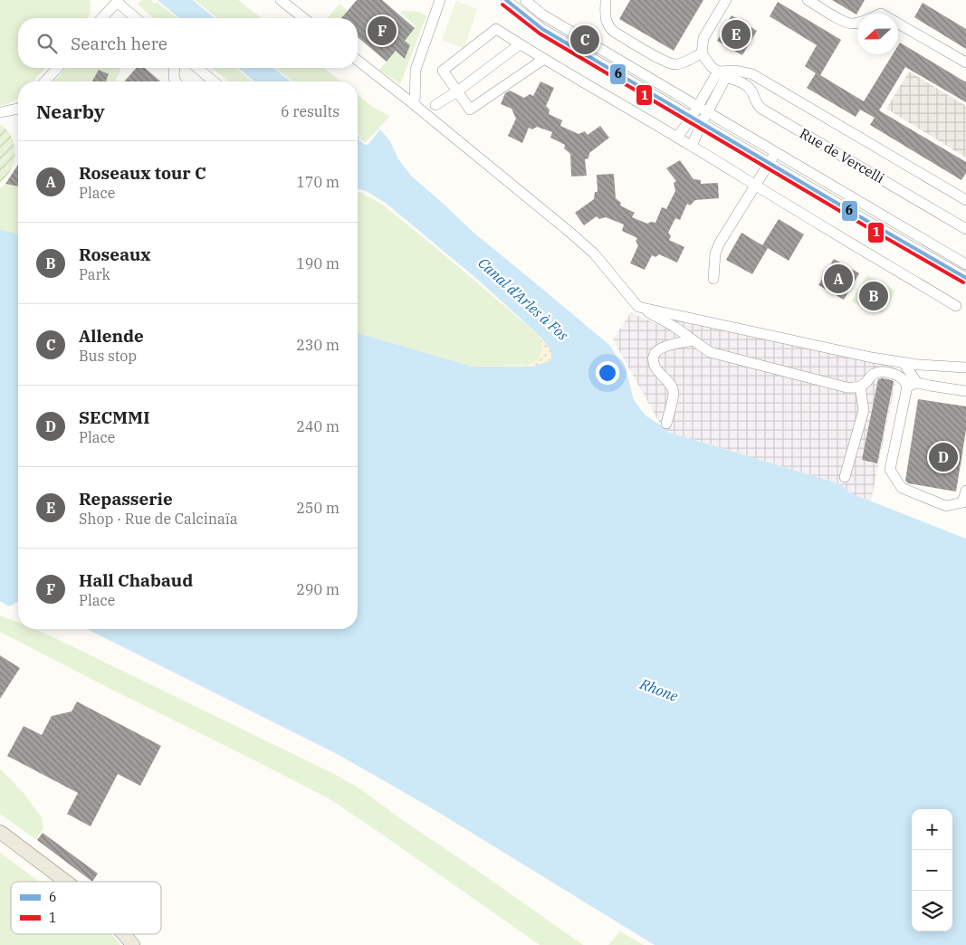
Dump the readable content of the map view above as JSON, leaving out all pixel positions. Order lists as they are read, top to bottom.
{
  "streets": {
    "street": ["Rue de Vercelli"]
  },
  "water": ["Canal d'Arles à Fos", "Rhone"],
  "lines": ["transit line 6", "transit line 1"],
  "legend": ["6", "1"],
  "north": "left",
  "page": {
    "pins": [
      "F",
      "E",
      "C",
      "A",
      "B",
      "D"
    ],
    "search": "Search here",
    "heading": ["Nearby", "6 results"],
    "list": [
      {
        "mark": "A",
        "name": "Roseaux tour C",
        "note": "Place",
        "value": "170 m"
      },
      {
        "mark": "B",
        "name": "Roseaux",
        "note": "Park",
        "value": "190 m"
      },
      {
        "mark": "C",
        "name": "Allende",
        "note": "Bus stop",
        "value": "230 m"
      },
      {
        "mark": "D",
        "name": "SECMMI",
        "note": "Place",
        "value": "240 m"
      },
      {
        "mark": "E",
        "name": "Repasserie",
        "note": "Shop · Rue de Calcinaïa",
        "value": "250 m"
      },
      {
        "mark": "F",
        "name": "Hall Chabaud",
        "note": "Place",
        "value": "290 m"
      }
    ],
    "map_buttons": ["+", "−"]
  }
}
